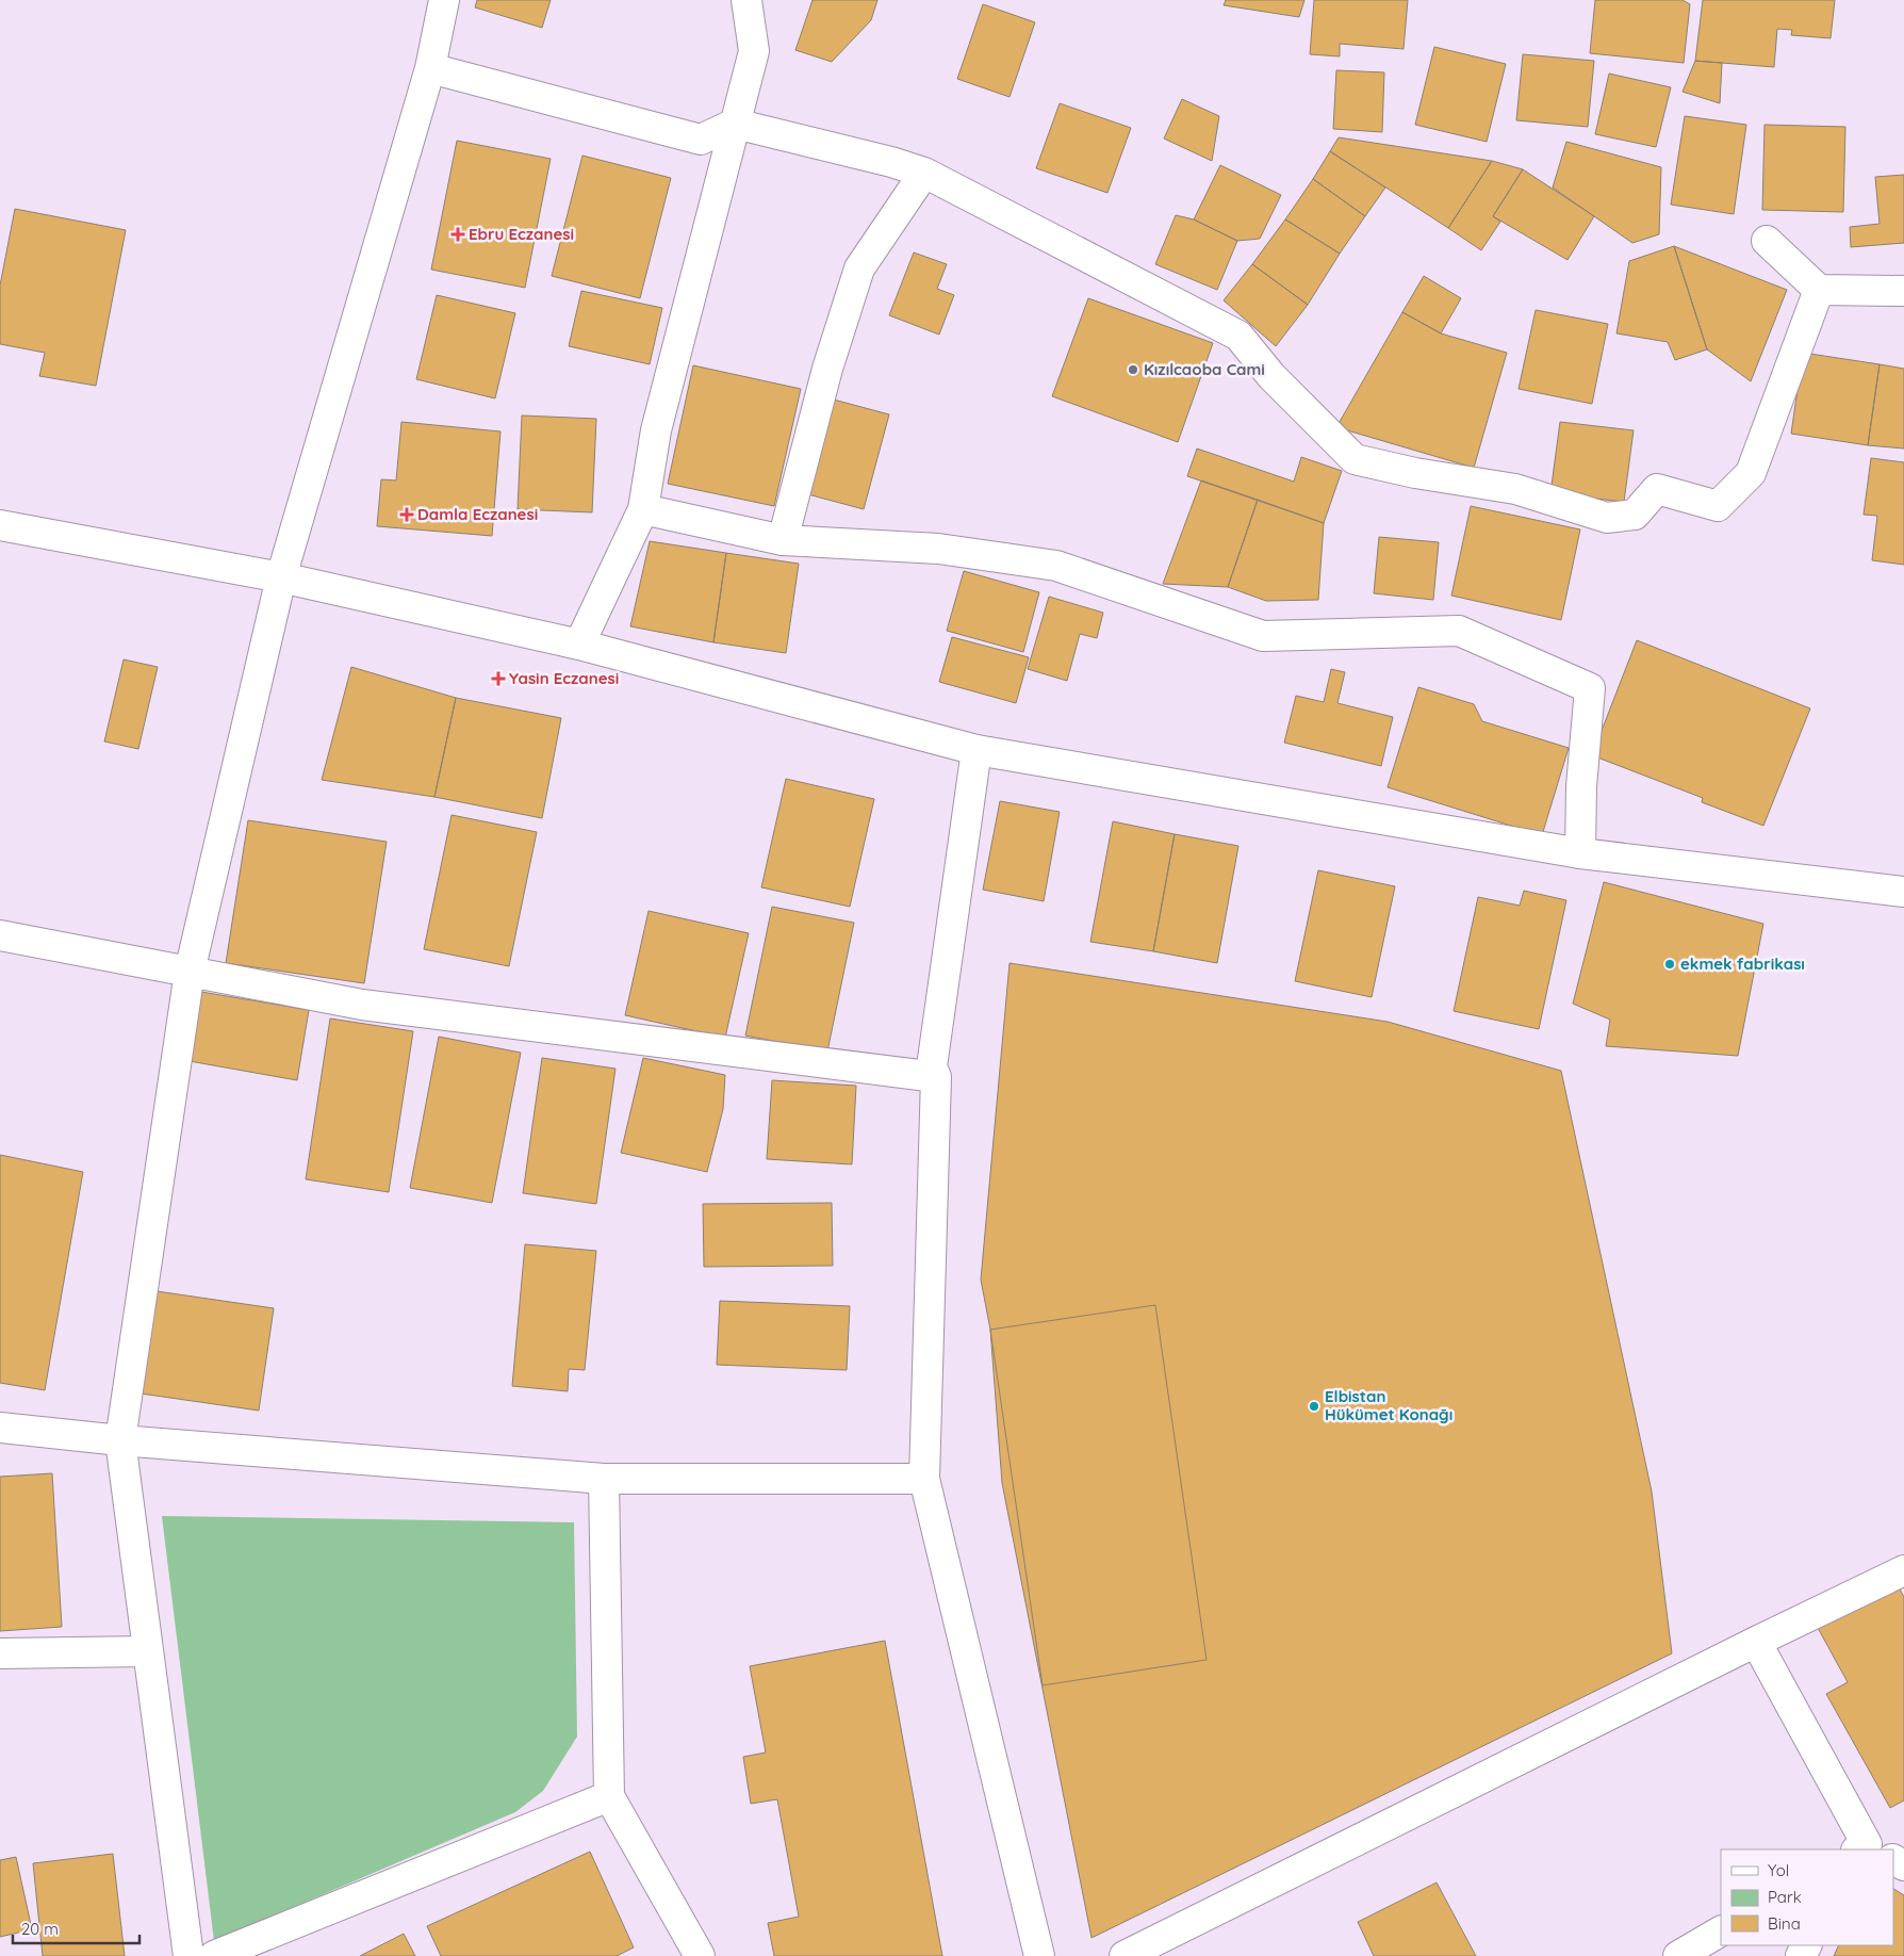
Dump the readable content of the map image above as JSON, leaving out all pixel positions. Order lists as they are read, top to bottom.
{
  "places": {
    "health": ["Ebru Eczanesi", "Damla Eczanesi", "Yasin Eczanesi"],
    "other": ["Kızılcaoba Cami", "ekmek fabrikası", "Elbistan Hükümet Konağı"]
  },
  "legend": ["Yol", "Park", "Bina"],
  "scale_bar": "20 m"
}
